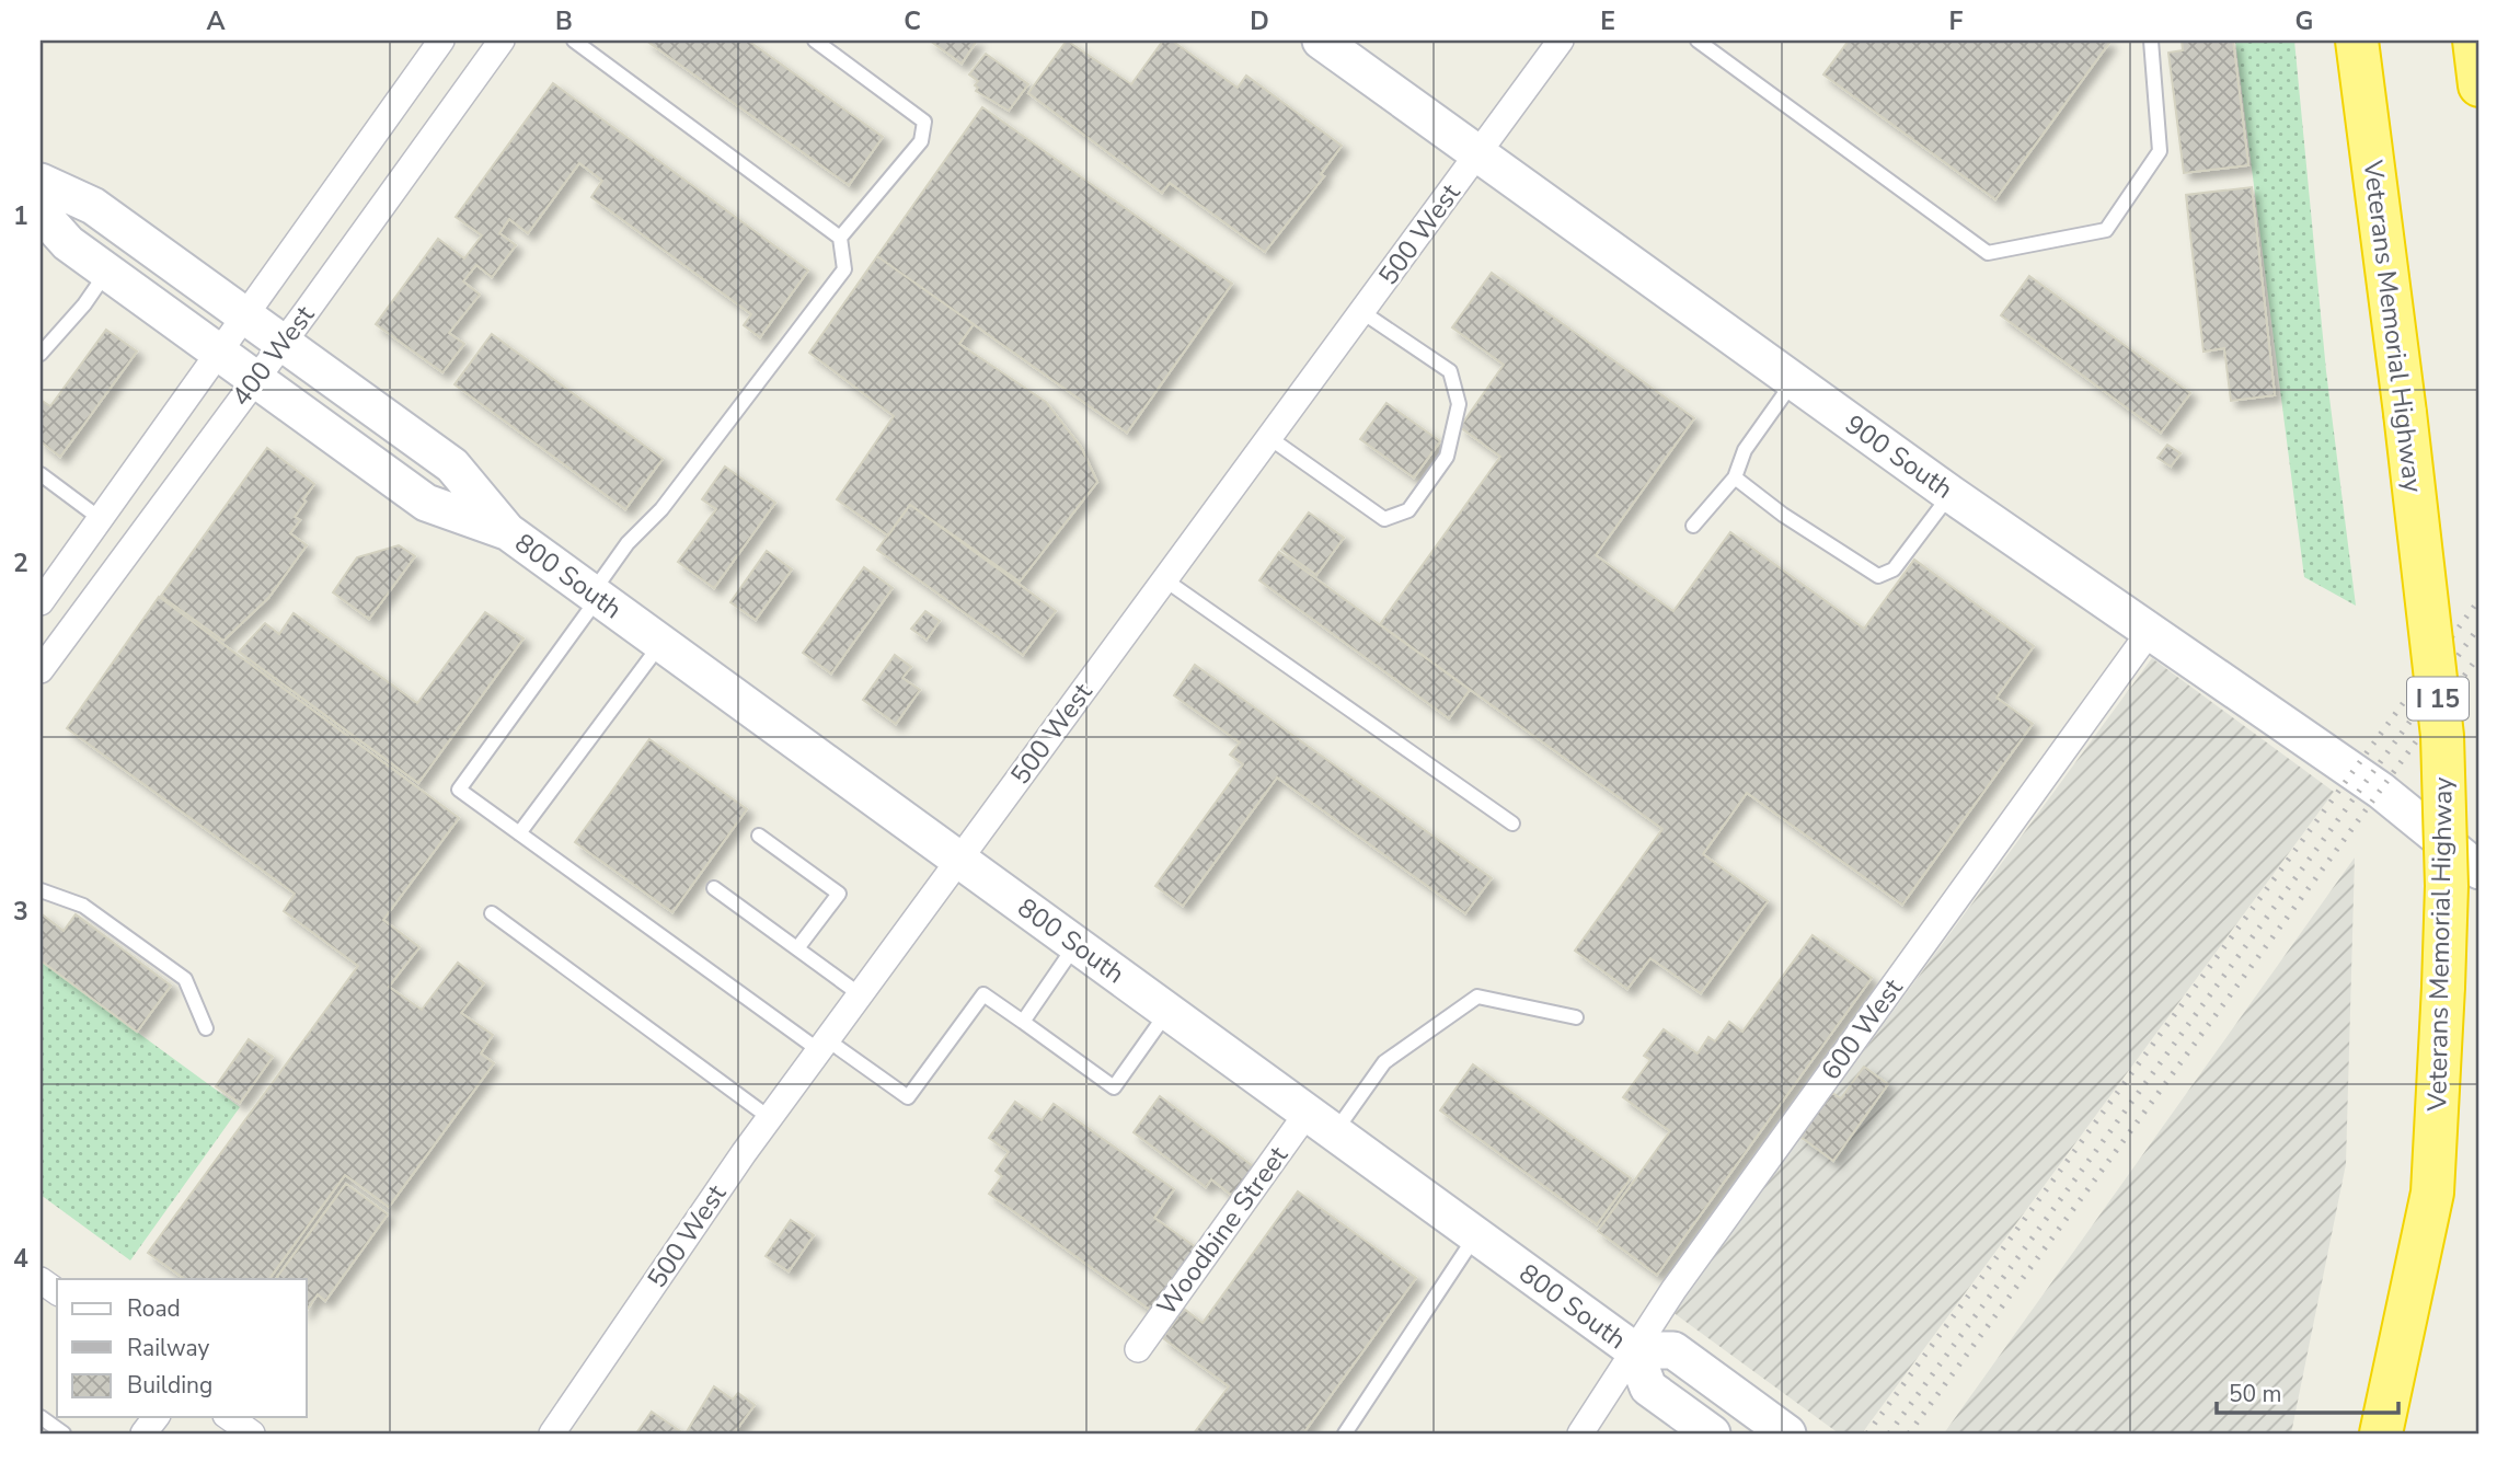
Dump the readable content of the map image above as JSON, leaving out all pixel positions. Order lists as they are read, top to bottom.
{
  "streets": {
    "highway": ["Veterans Memorial Highway", "I 15"],
    "street": [
      "500 West",
      "400 West",
      "900 South",
      "800 South",
      "600 West",
      "Woodbine Street"
    ]
  },
  "crossings": [
    ["500 West", "900 South"],
    ["500 West", "800 South"],
    ["400 West", "800 South"],
    ["900 South", "600 West"],
    ["800 South", "600 West"],
    ["800 South", "Woodbine Street"]
  ],
  "legend": ["Road", "Railway", "Building"],
  "scale_bar": "50 m",
  "grid": {
    "columns": [
      "A",
      "B",
      "C",
      "D",
      "E",
      "F",
      "G"
    ],
    "rows": [
      "1",
      "2",
      "3",
      "4"
    ]
  }
}
